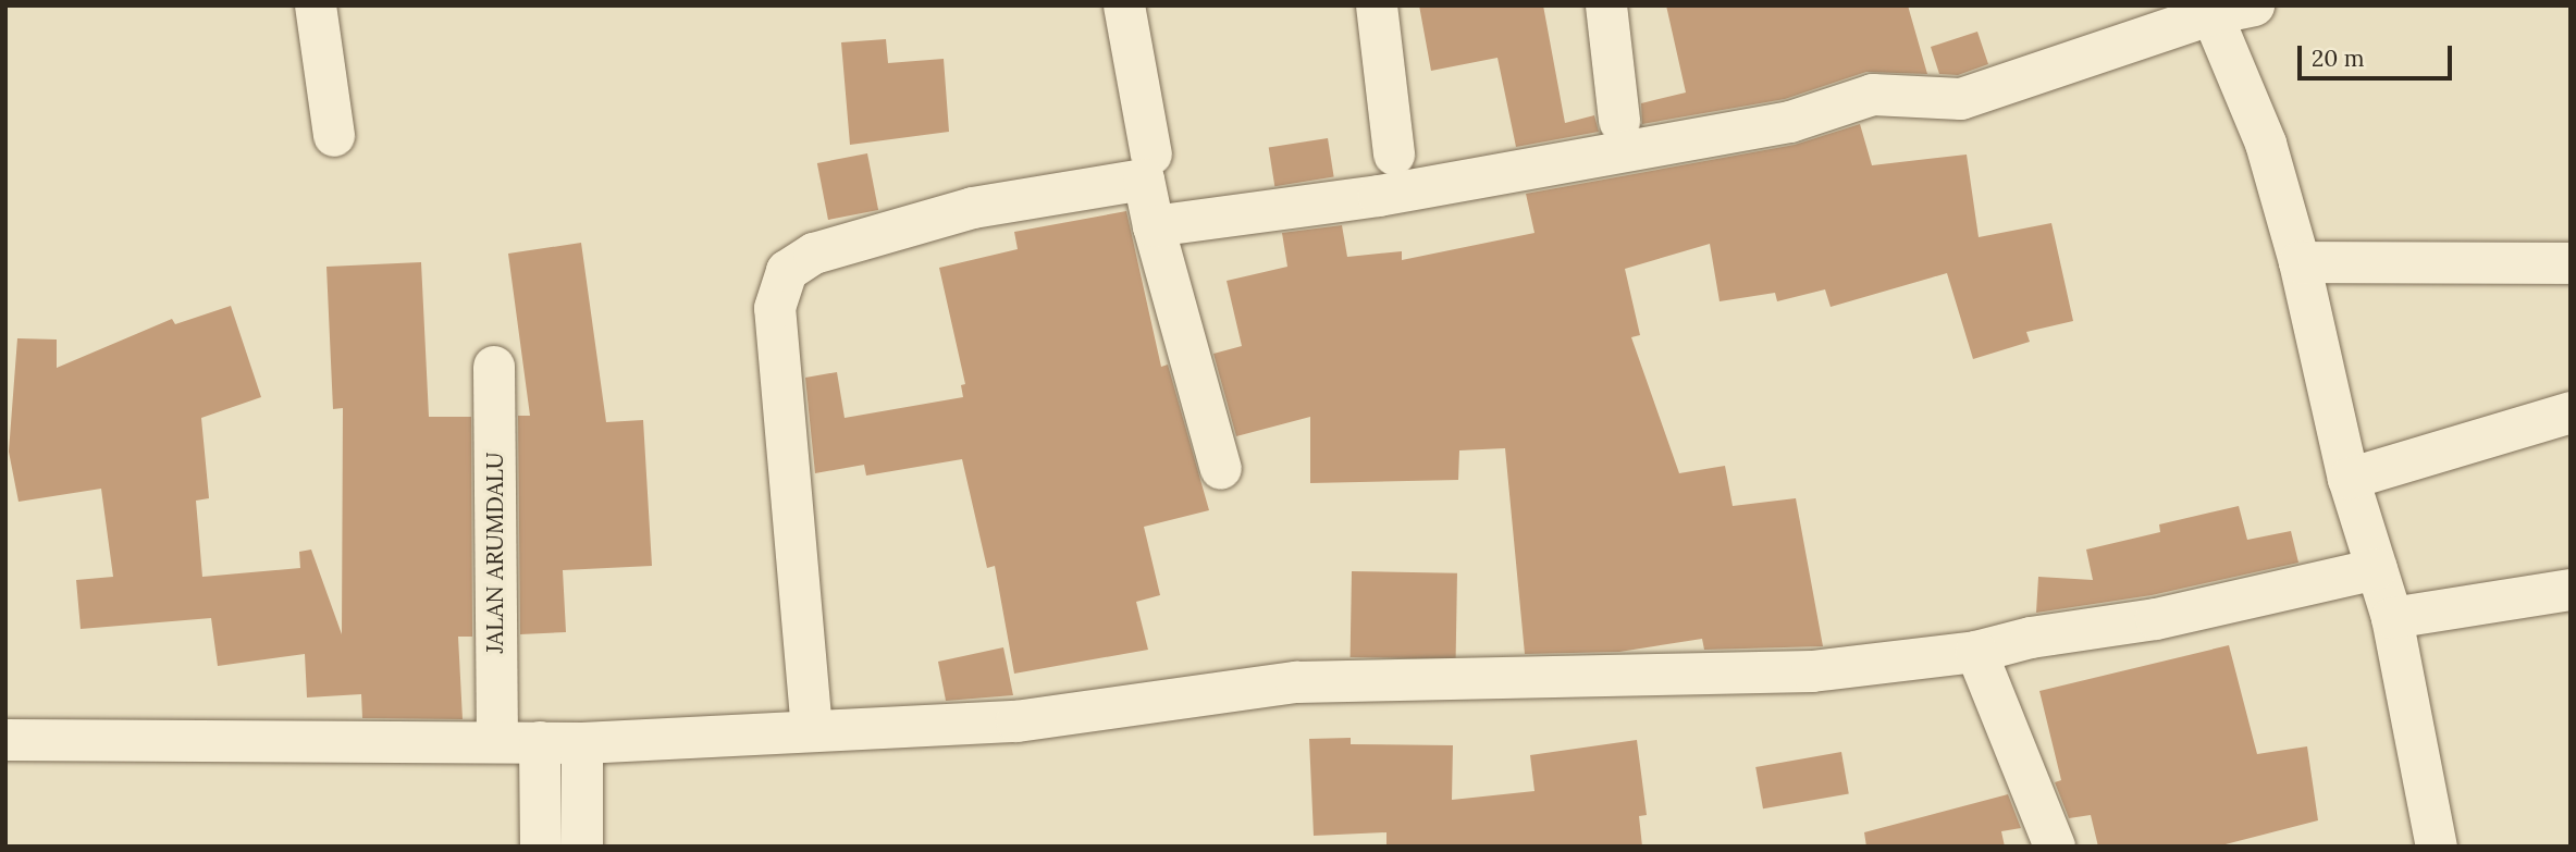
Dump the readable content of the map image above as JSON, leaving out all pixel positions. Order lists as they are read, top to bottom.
{
  "streets": {
    "street": ["JALAN ARUMDALU"]
  },
  "scale_bar": "20 m"
}
